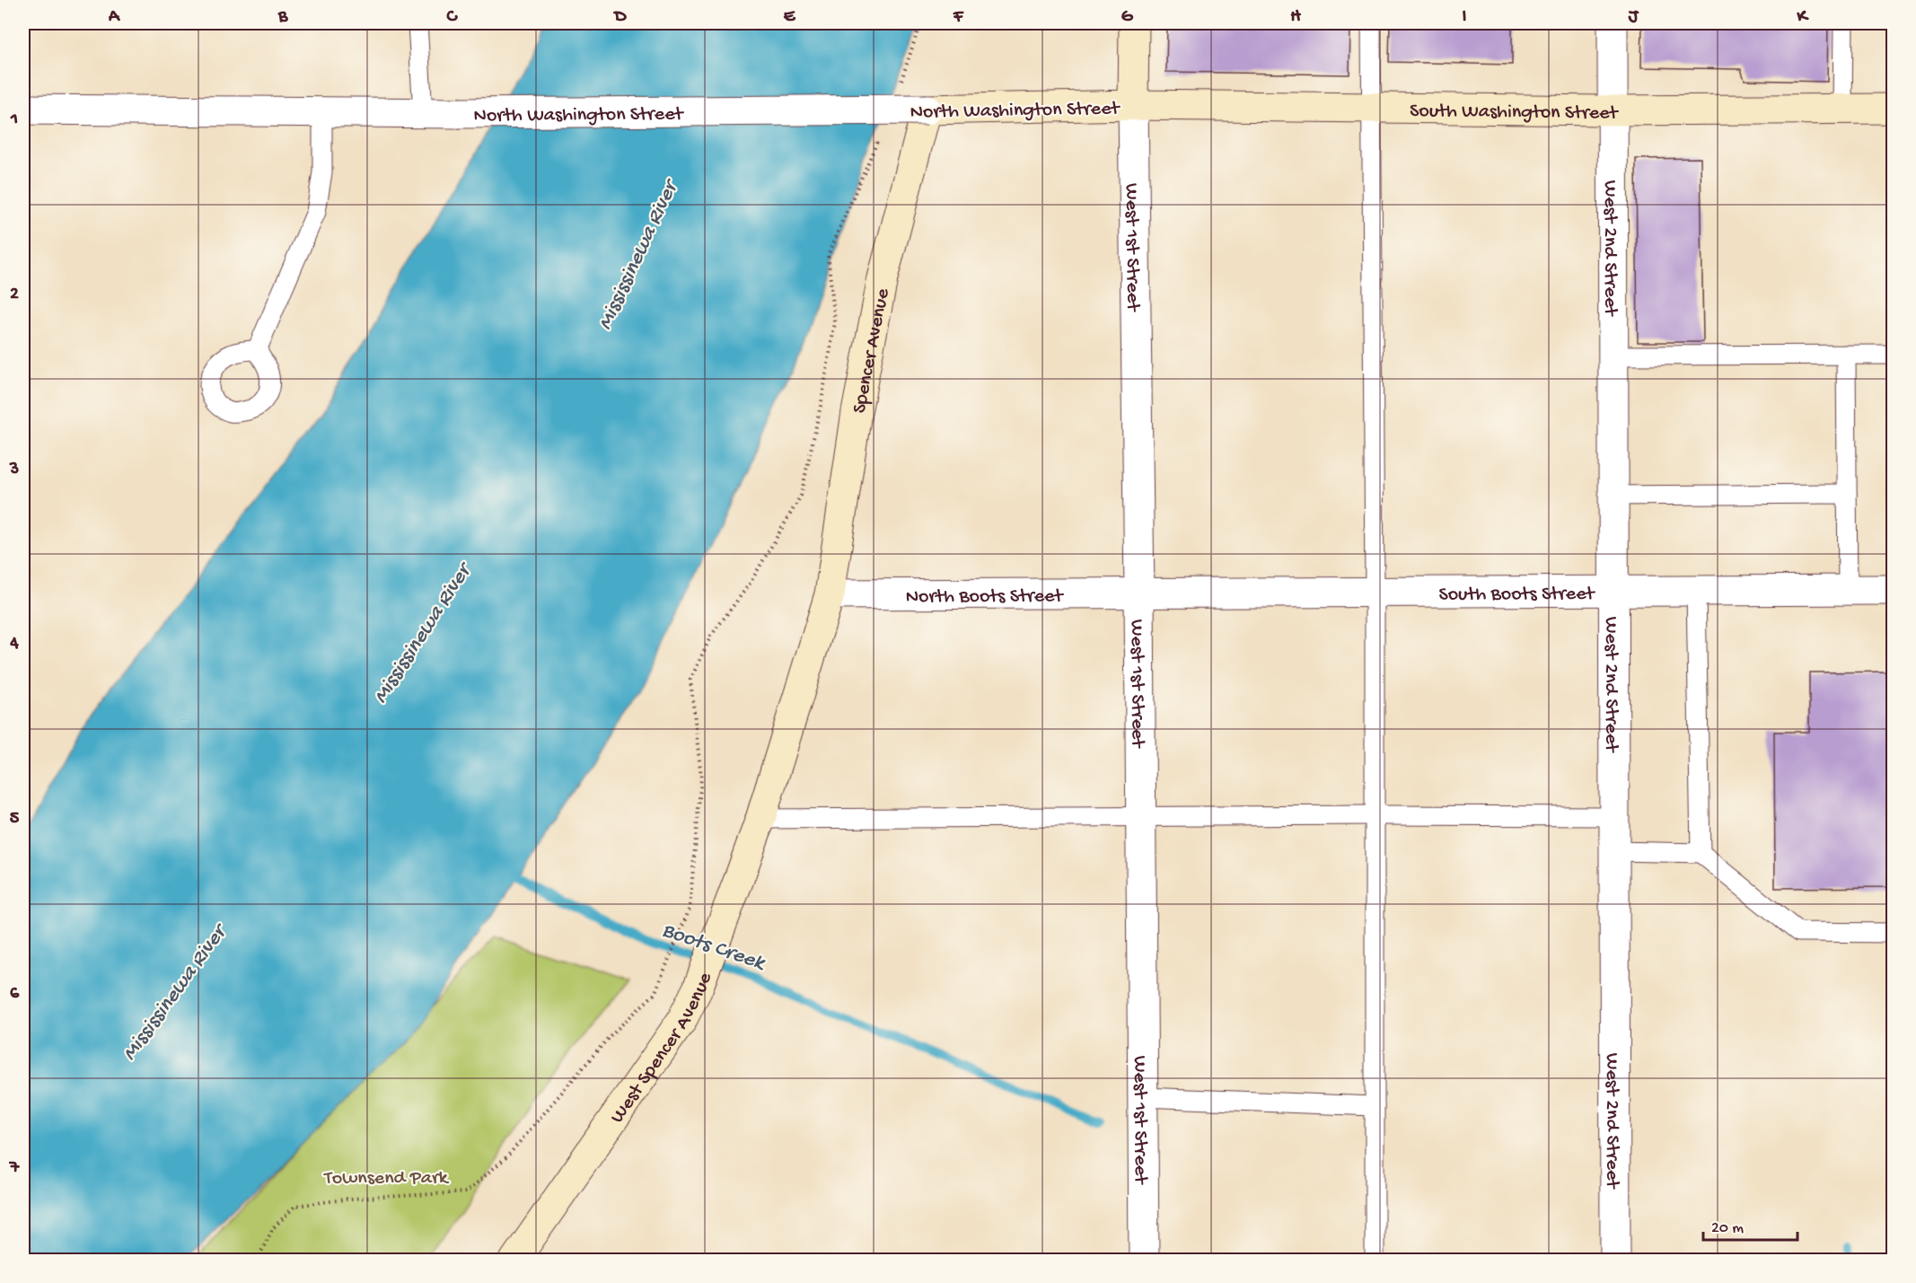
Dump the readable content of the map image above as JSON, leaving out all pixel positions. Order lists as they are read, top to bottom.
{
  "streets": {
    "main road": [
      "North Washington Street",
      "South Washington Street",
      "Spencer Avenue",
      "West Spencer Avenue"
    ],
    "street": [
      "West 1st Street",
      "West 2nd Street",
      "South Boots Street",
      "North Boots Street"
    ]
  },
  "crossings": [
    ["North Washington Street", "South Washington Street"],
    ["North Washington Street", "West 1st Street"],
    ["North Washington Street", "Spencer Avenue"],
    ["South Washington Street", "West 1st Street"],
    ["South Washington Street", "West 2nd Street"],
    ["West 1st Street", "South Boots Street"],
    ["West 1st Street", "North Boots Street"],
    ["West 2nd Street", "South Boots Street"],
    ["Spencer Avenue", "North Boots Street"],
    ["Spencer Avenue", "West Spencer Avenue"],
    ["South Boots Street", "North Boots Street"],
    ["North Boots Street", "West Spencer Avenue"]
  ],
  "water": ["Mississinewa River", "Boots Creek"],
  "parks": ["Townsend Park"],
  "scale_bar": "20 m",
  "grid": {
    "columns": [
      "A",
      "B",
      "C",
      "D",
      "E",
      "F",
      "G",
      "H",
      "I",
      "J",
      "K"
    ],
    "rows": [
      "1",
      "2",
      "3",
      "4",
      "5",
      "6",
      "7"
    ]
  }
}
